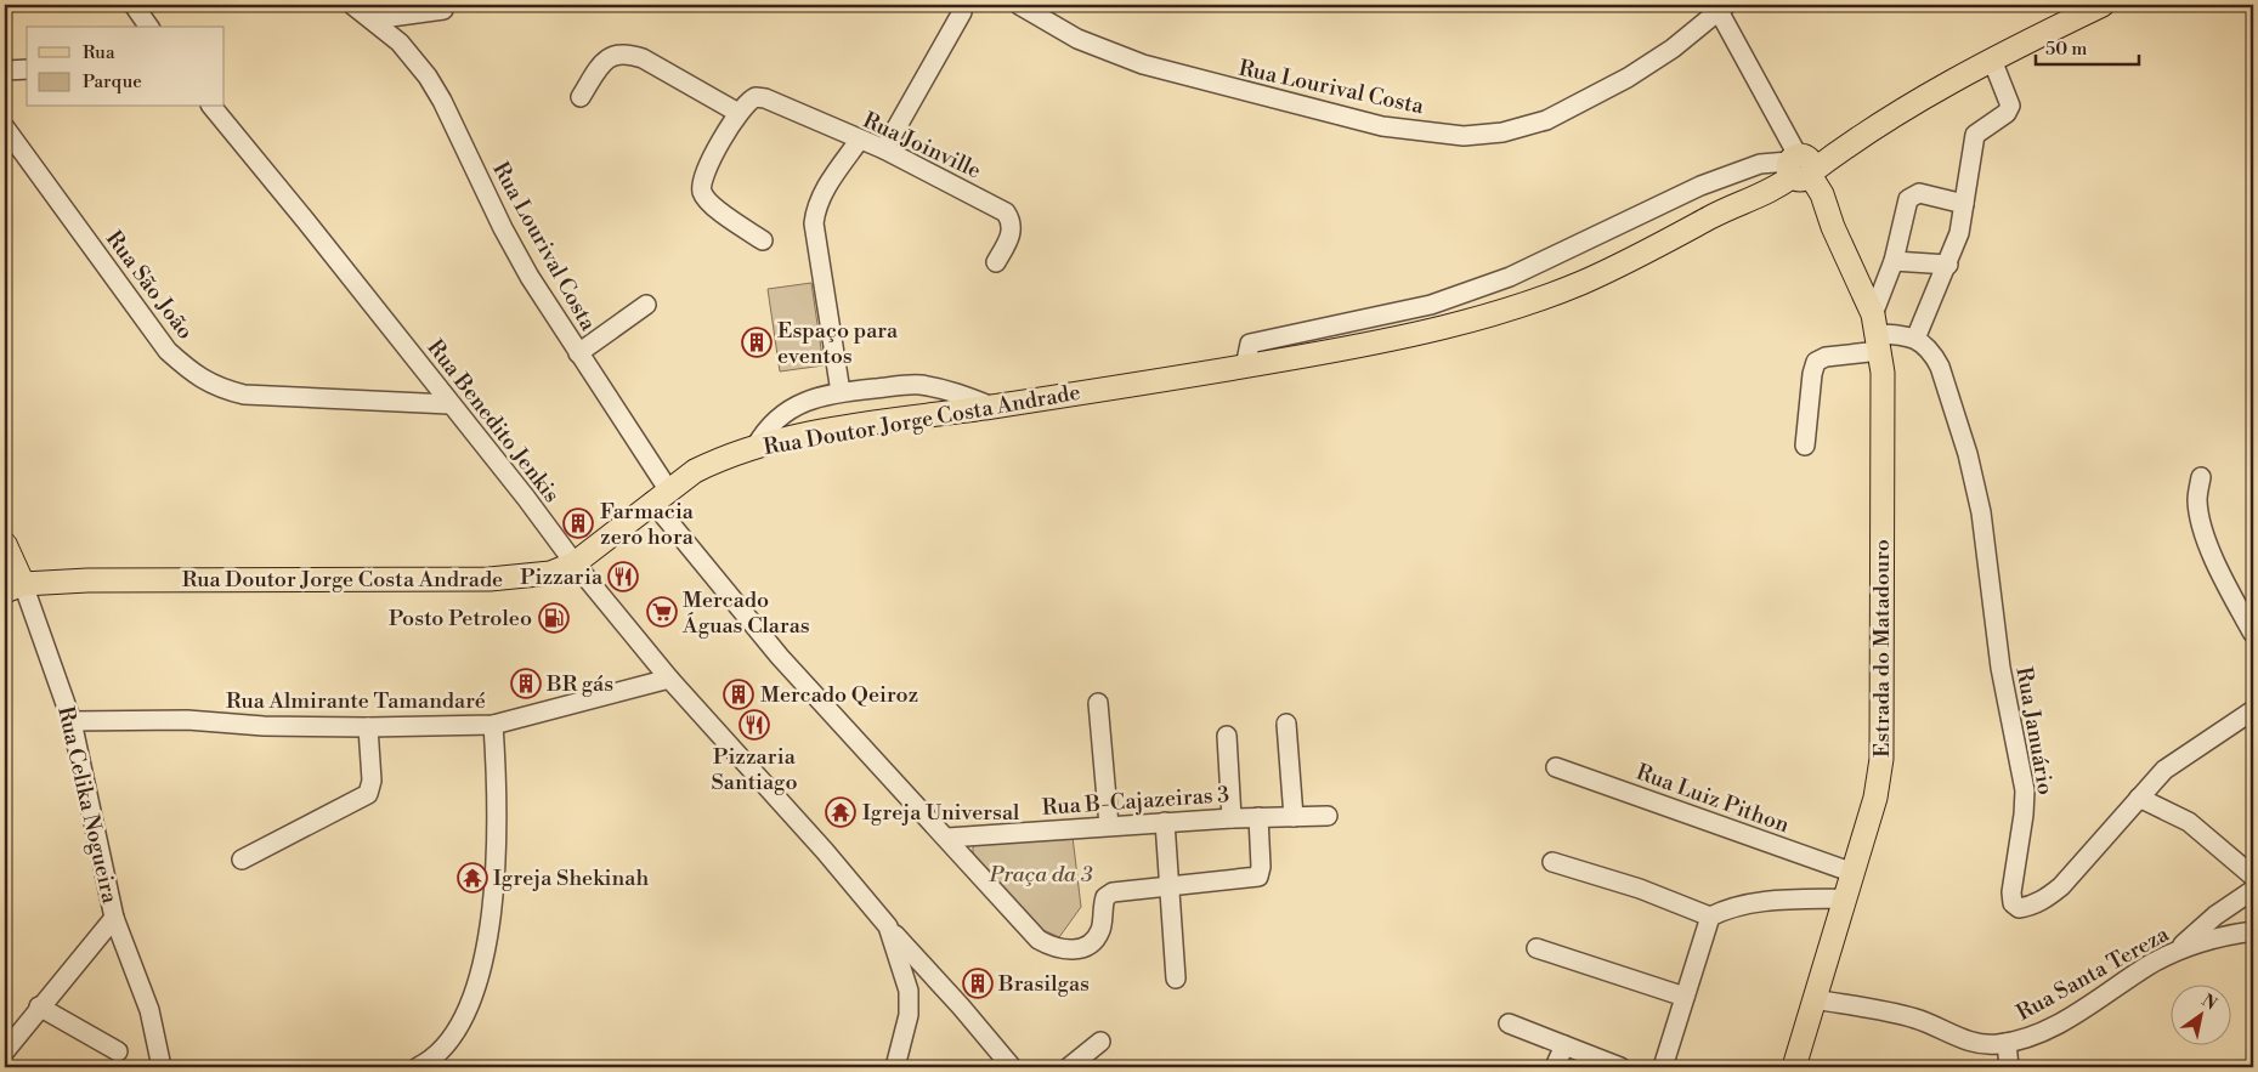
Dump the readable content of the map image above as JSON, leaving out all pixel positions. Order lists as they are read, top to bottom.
{
  "streets": {
    "main road": ["Rua Doutor Jorge Costa Andrade", "Estrada do Matadouro", "Rua Celika Nogueira"],
    "street": [
      "Rua Lourival Costa",
      "Rua Joinville",
      "Rua São João",
      "Rua Benedito Jenkis",
      "Rua Almirante Tamandaré",
      "Rua Januário",
      "Rua Luiz Pithon",
      "Rua B-Cajazeiras 3",
      "Rua Santa Tereza"
    ]
  },
  "crossings": [
    ["Rua Lourival Costa", "Rua Doutor Jorge Costa Andrade"],
    ["Rua Lourival Costa", "Estrada do Matadouro"],
    ["Rua Lourival Costa", "Rua B-Cajazeiras 3"],
    ["Rua São João", "Rua Benedito Jenkis"],
    ["Rua Doutor Jorge Costa Andrade", "Rua Benedito Jenkis"],
    ["Rua Doutor Jorge Costa Andrade", "Estrada do Matadouro"],
    ["Rua Doutor Jorge Costa Andrade", "Rua Celika Nogueira"],
    ["Rua Benedito Jenkis", "Rua Almirante Tamandaré"],
    ["Estrada do Matadouro", "Rua Luiz Pithon"],
    ["Estrada do Matadouro", "Rua Santa Tereza"],
    ["Rua Almirante Tamandaré", "Rua Celika Nogueira"]
  ],
  "parks": ["Praça da 3"],
  "places": {
    "building": [
      "Espaço para eventos",
      "Farmacia zero hora",
      "BR gás",
      "Mercado Qeiroz",
      "Brasilgas"
    ],
    "restaurant": ["Pizzaria", "Pizzaria Santiago"],
    "supermarket": ["Mercado Águas Claras"],
    "fuel station": ["Posto Petroleo"],
    "temple": ["Igreja Universal", "Igreja Shekinah"]
  },
  "legend": ["Rua", "Parque"],
  "scale_bar": "50 m",
  "north": "top right"
}
